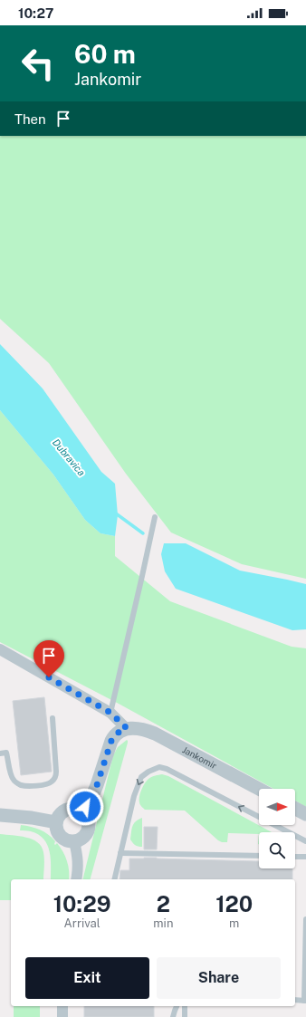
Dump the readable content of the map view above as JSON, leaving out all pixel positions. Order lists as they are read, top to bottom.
{
  "streets": {
    "street": ["Jankomir"]
  },
  "water": ["Dubravica"],
  "north": "right",
  "page": {
    "status": "10:27",
    "turn": ["60 m", "Jankomir"],
    "then": "Then",
    "eta": [
      "10:29",
      "Arrival",
      "2",
      "min",
      "120",
      "m"
    ],
    "buttons": ["Exit", "Share"]
  }
}
